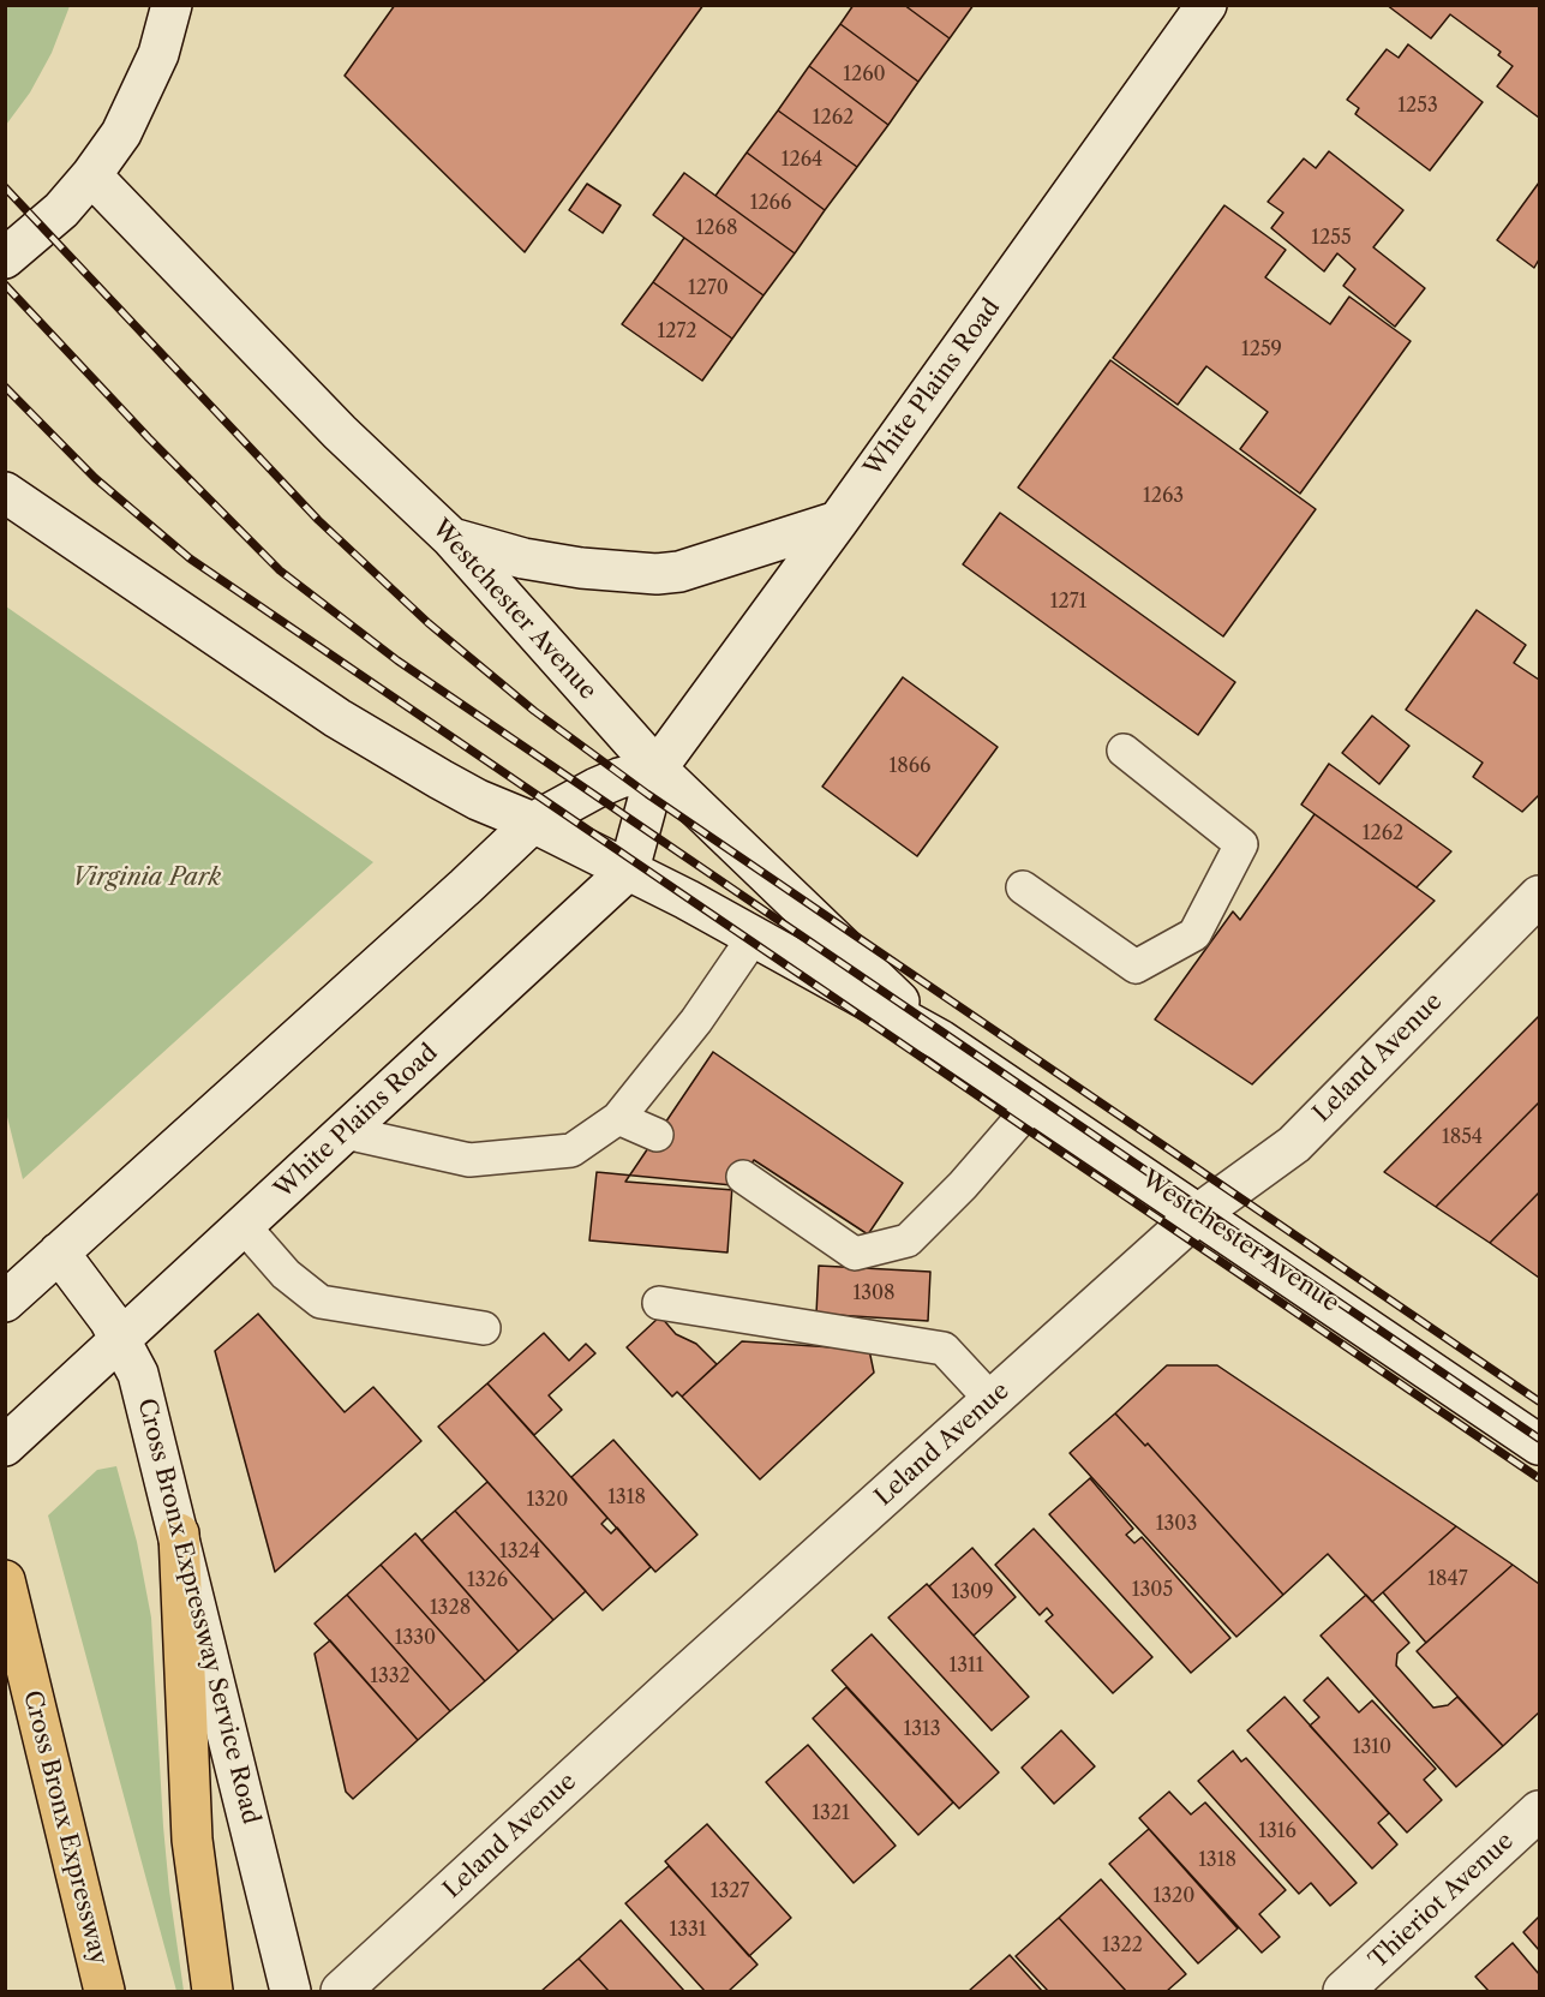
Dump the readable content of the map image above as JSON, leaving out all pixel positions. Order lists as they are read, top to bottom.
{
  "streets": {
    "highway": ["Cross Bronx Expressway"],
    "main road": [
      "White Plains Road",
      "Westchester Avenue",
      "Leland Avenue",
      "Cross Bronx Expressway Service Road",
      "Thieriot Avenue"
    ]
  },
  "crossings": [
    ["White Plains Road", "Westchester Avenue"],
    ["White Plains Road", "Cross Bronx Expressway Service Road"],
    ["Westchester Avenue", "Leland Avenue"]
  ],
  "parks": ["Virginia Park"],
  "house_numbers": [
    "1260",
    "1253",
    "1262",
    "1264",
    "1266",
    "1268",
    "1255",
    "1270",
    "1272",
    "1259",
    "1263",
    "1271",
    "1866",
    "1262",
    "1854",
    "1308",
    "1318",
    "1320",
    "1303",
    "1324",
    "1847",
    "1326",
    "1305",
    "1309",
    "1328",
    "1330",
    "1311",
    "1332",
    "1313",
    "1310",
    "1321",
    "1316",
    "1318",
    "1327",
    "1320",
    "1331",
    "1322"
  ]
}
